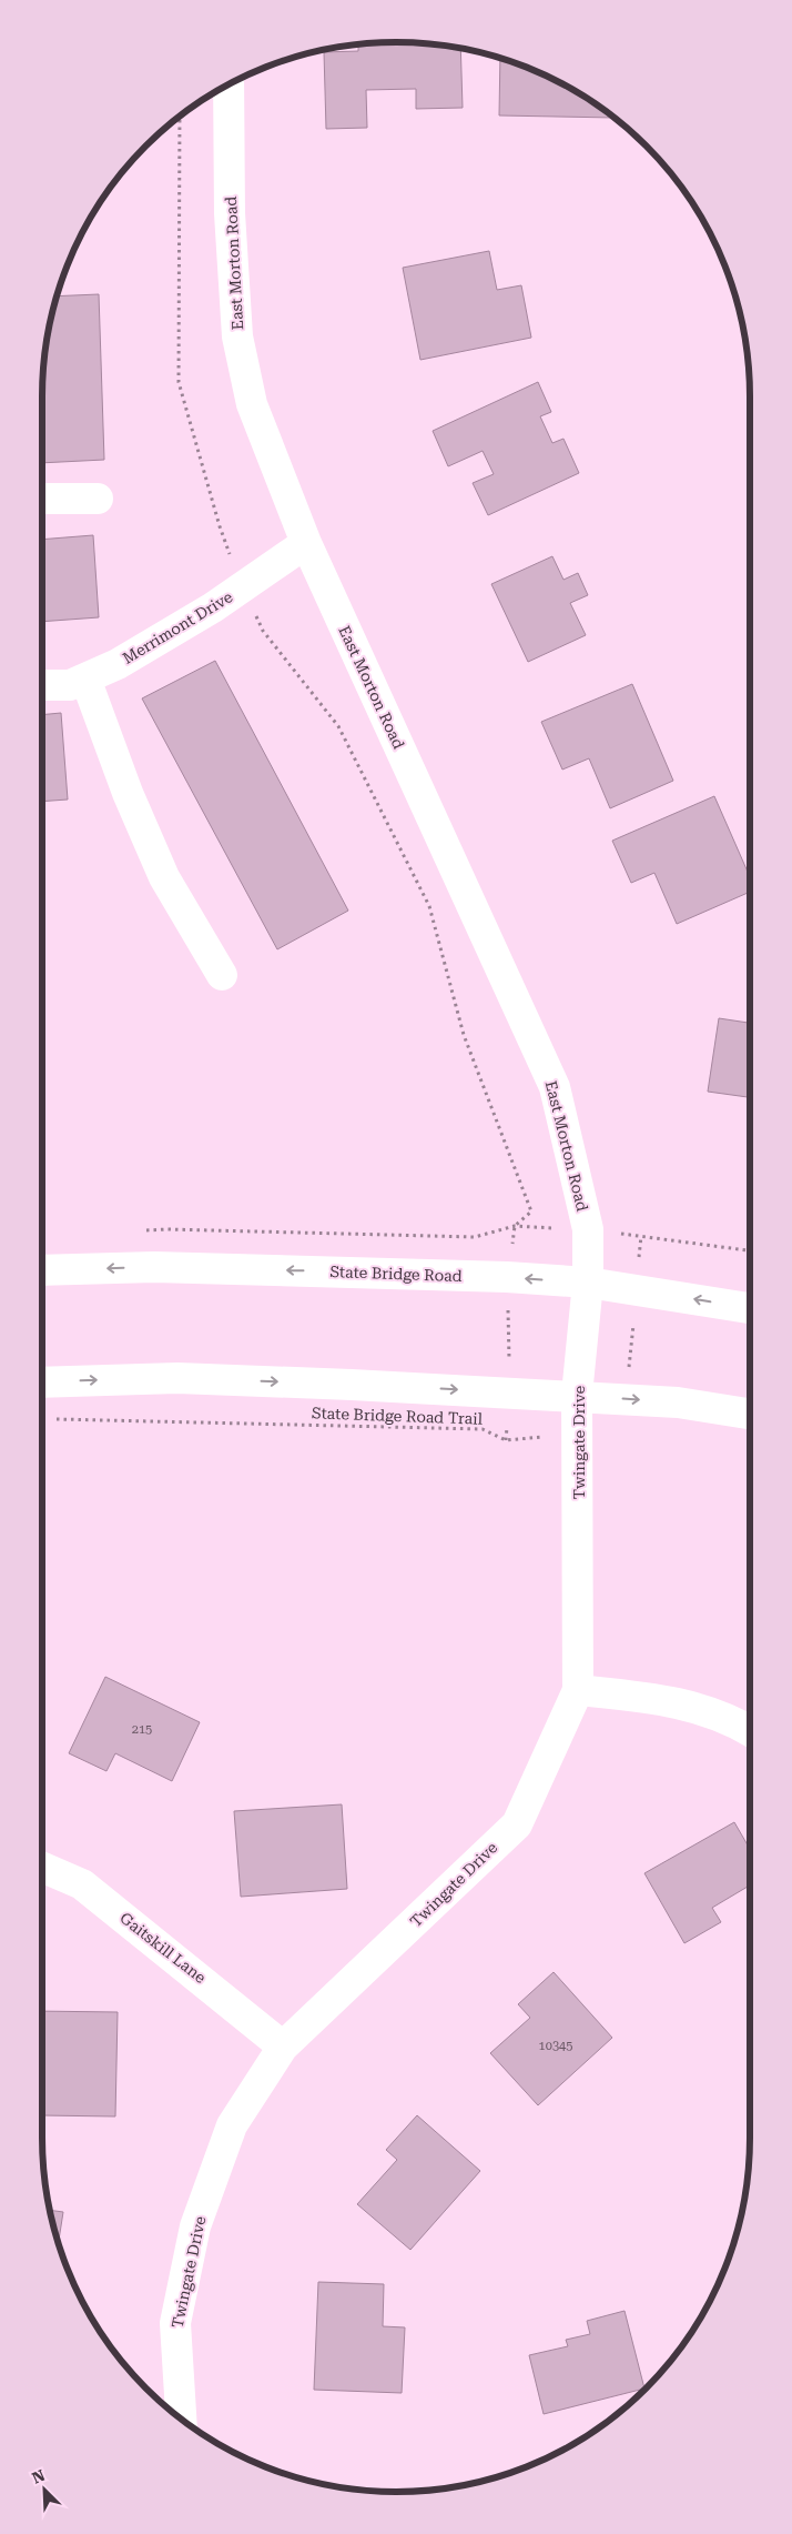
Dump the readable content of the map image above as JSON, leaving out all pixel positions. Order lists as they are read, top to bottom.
{
  "streets": {
    "main road": [
      "East Morton Road",
      "Merrimont Drive",
      "State Bridge Road",
      "Twingate Drive",
      "Gaitskill Lane"
    ],
    "path": ["State Bridge Road Trail"]
  },
  "crossings": [
    ["East Morton Road", "Merrimont Drive"],
    ["East Morton Road", "State Bridge Road"],
    ["East Morton Road", "Twingate Drive"],
    ["State Bridge Road", "Twingate Drive"],
    ["State Bridge Road Trail", "Twingate Drive"],
    ["Twingate Drive", "Gaitskill Lane"]
  ],
  "house_numbers": ["215", "10345"],
  "north": "top left"
}
